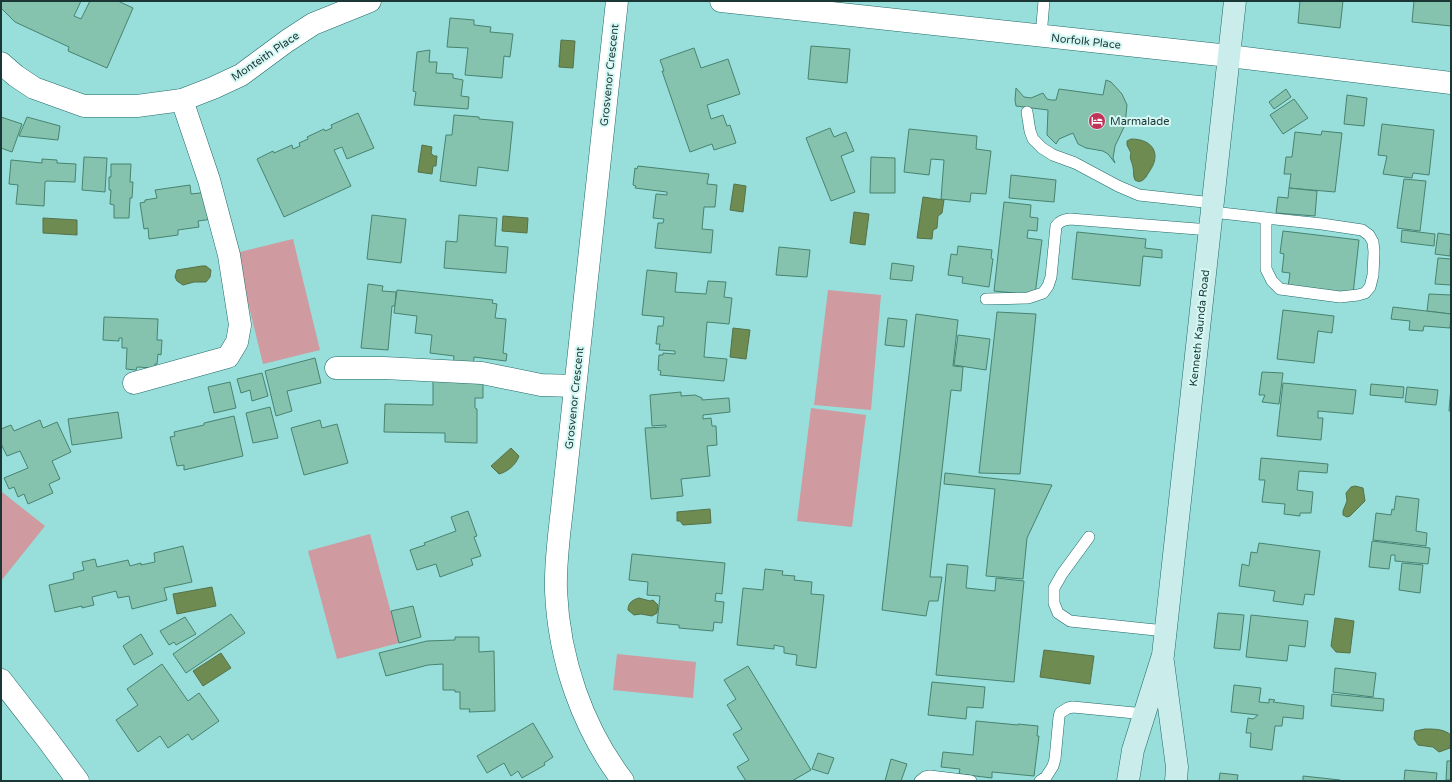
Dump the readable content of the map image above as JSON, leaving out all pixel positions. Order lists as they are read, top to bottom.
{
  "streets": {
    "main road": ["Kenneth Kaunda Road"],
    "street": ["Norfolk Place", "Monteith Place", "Grosvenor Crescent"]
  },
  "crossings": [
    ["Norfolk Place", "Kenneth Kaunda Road"]
  ],
  "places": {
    "hotel": ["Marmalade"]
  }
}
